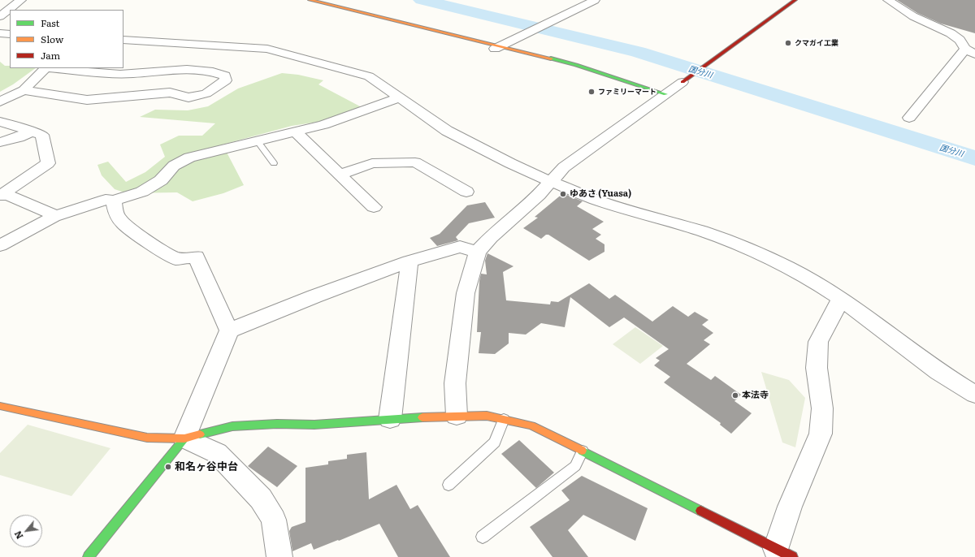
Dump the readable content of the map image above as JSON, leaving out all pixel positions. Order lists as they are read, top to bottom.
{
  "water": ["国分川"],
  "places": [
    "クマガイ工業",
    "ファミリーマート",
    "ゆあさ (Yuasa)",
    "本法寺",
    "和名ヶ谷中台"
  ],
  "legend": ["Fast", "Slow", "Jam"],
  "north": "bottom left"
}
